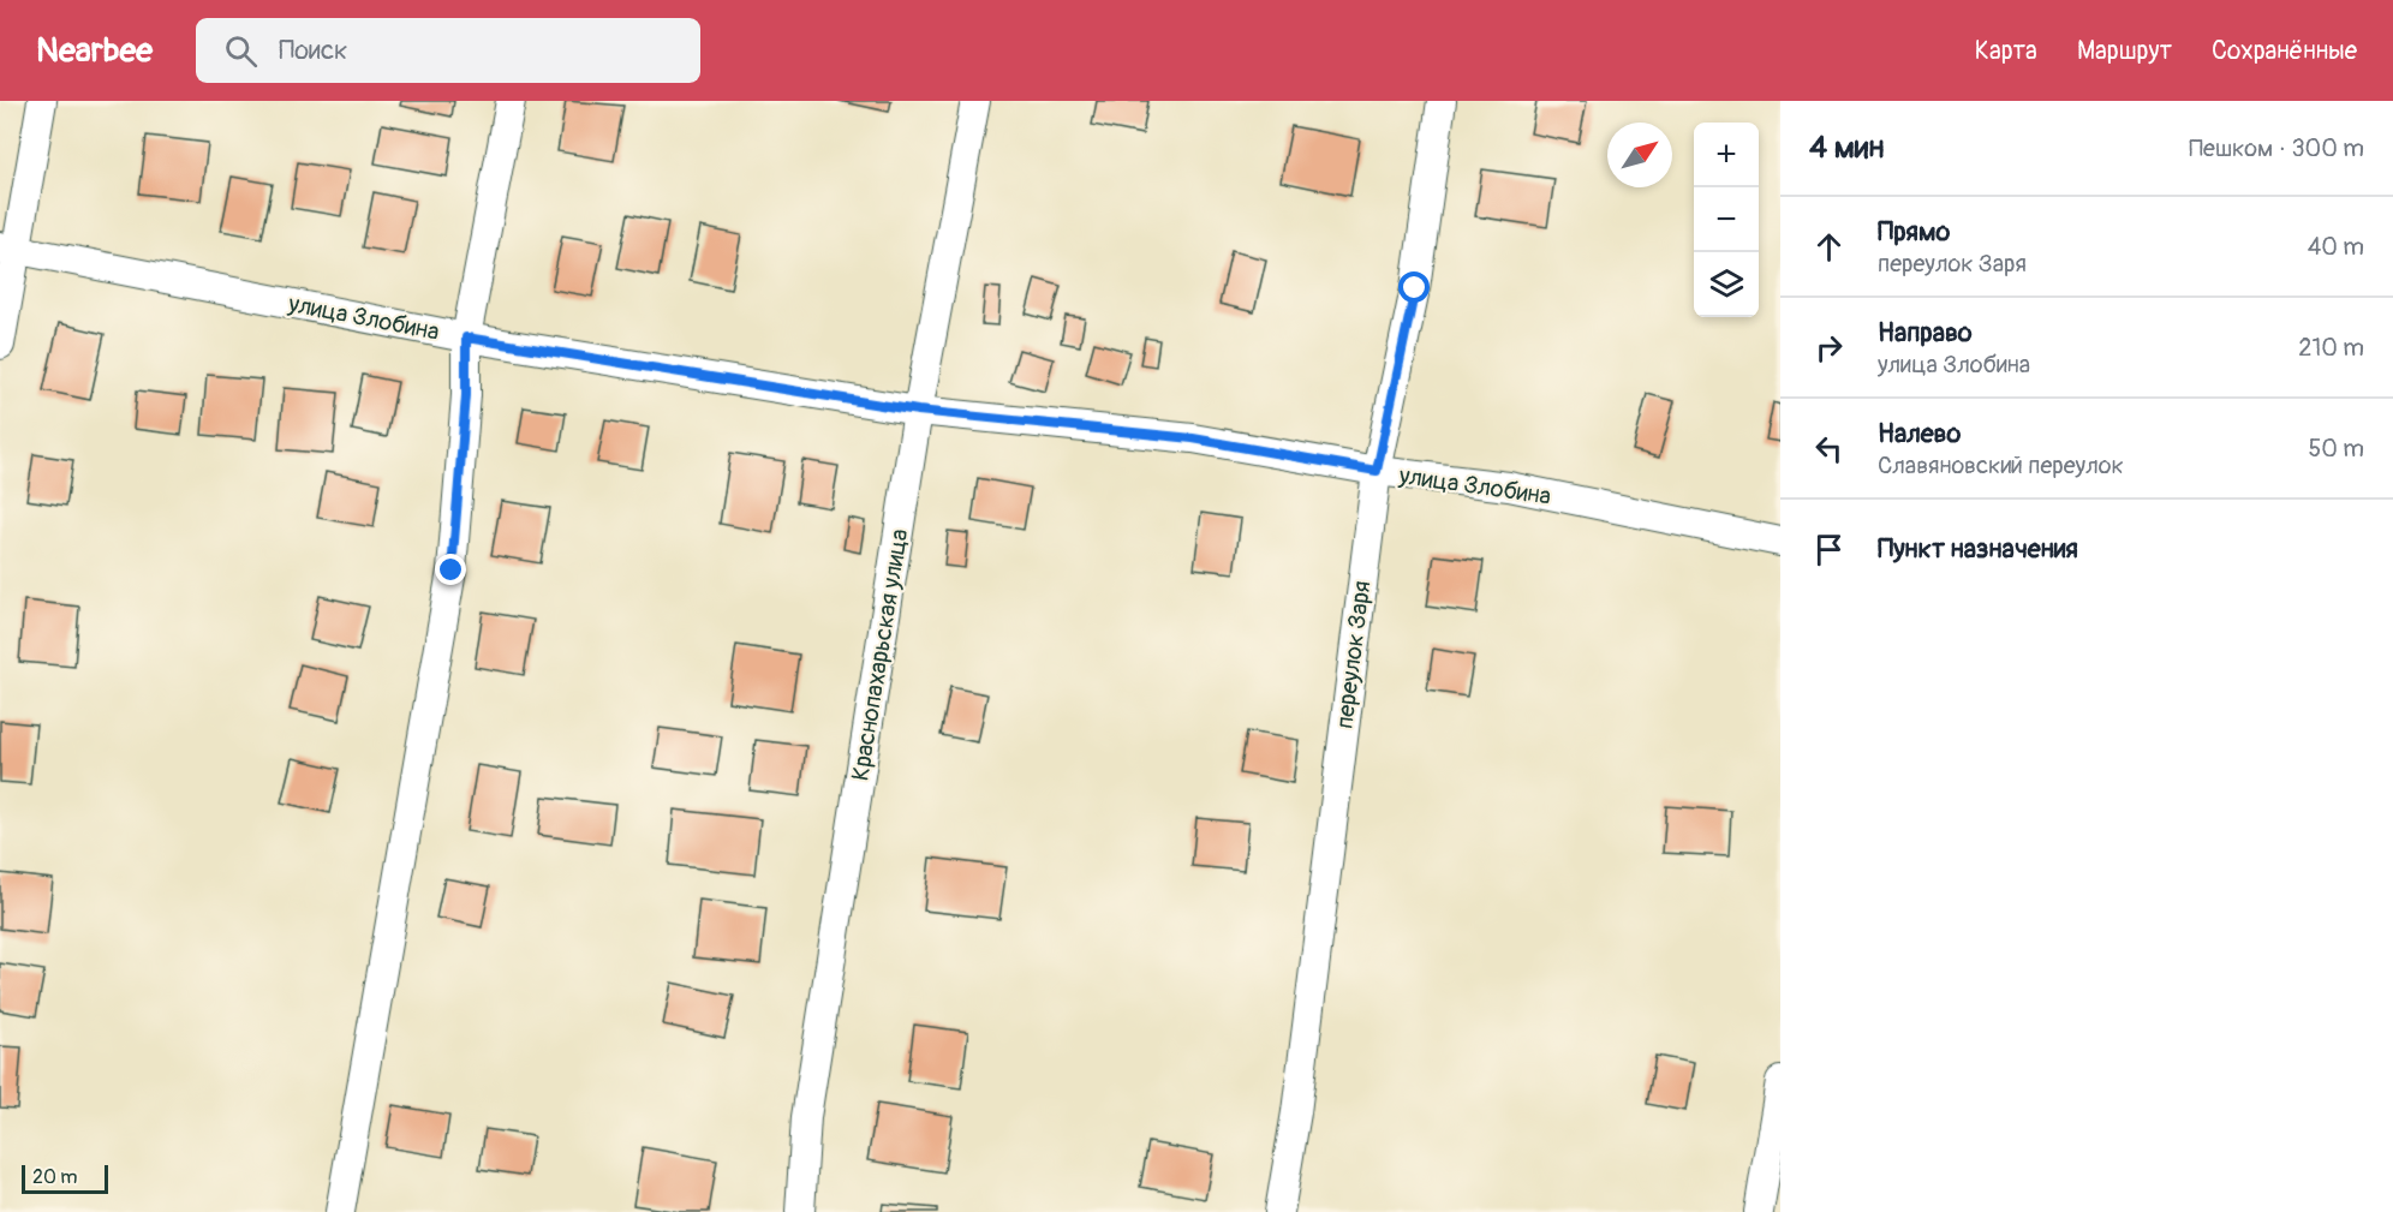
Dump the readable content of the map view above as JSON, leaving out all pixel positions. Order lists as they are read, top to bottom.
{
  "streets": {
    "street": ["улица Злобина", "Краснопахарьская улица", "переулок Заря"]
  },
  "crossings": [
    ["улица Злобина", "Краснопахарьская улица"],
    ["улица Злобина", "переулок Заря"]
  ],
  "scale_bar": "20 m",
  "north": "top right",
  "page": {
    "header": "Nearbee",
    "search": "Поиск",
    "nav": ["Карта", "Маршрут", "Сохранённые"],
    "heading": ["4 мин", "Пешком · 300 m"],
    "map_buttons": ["+", "−"],
    "list": [
      ["Прямо", "переулок Заря", "40 m"],
      ["Направо", "улица Злобина", "210 m"],
      ["Налево", "Славяновский переулок", "50 m"],
      "Пункт назначения"
    ],
    "scale": "20 m"
  }
}
